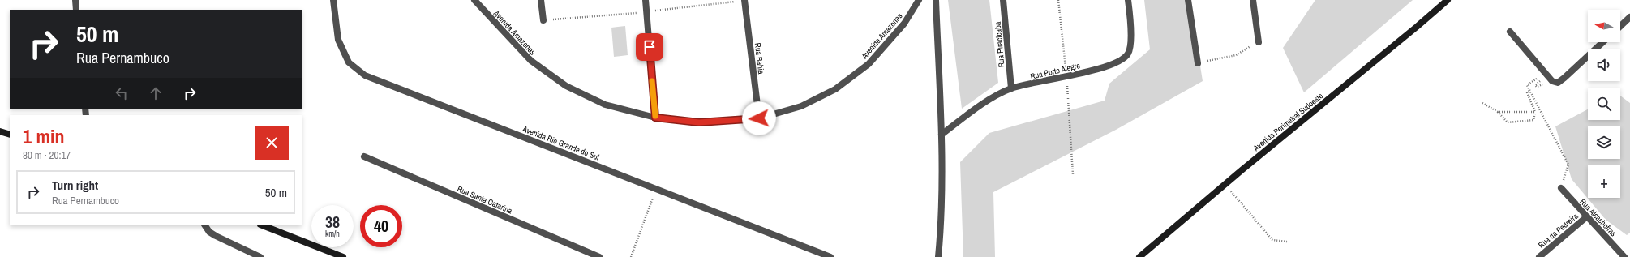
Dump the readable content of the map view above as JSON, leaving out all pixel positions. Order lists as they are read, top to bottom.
{
  "streets": {
    "main road": ["Avenida Perimetral Sudoeste"],
    "street": [
      "Avenida Amazonas",
      "Rua Piracicaba",
      "Rua Bahia",
      "Rua Porto Alegre",
      "Avenida Rio Grande do Sul",
      "Rua Santa Catarina",
      "Rua Alcachofras",
      "Rua da Pedreira"
    ]
  },
  "crossings": [
    ["Avenida Amazonas", "Rua Bahia"],
    ["Rua Piracicaba", "Rua Porto Alegre"],
    ["Rua Alcachofras", "Rua da Pedreira"]
  ],
  "north": "left",
  "page": {
    "map_buttons": "+",
    "turn": ["50 m", "Rua Pernambuco"],
    "heading": ["1 min", "80 m · 20:17"],
    "list": [
      {
        "name": "Turn right",
        "note": "Rua Pernambuco",
        "value": "50 m"
      }
    ],
    "speed": "38 km/h",
    "limit": "40"
  }
}
